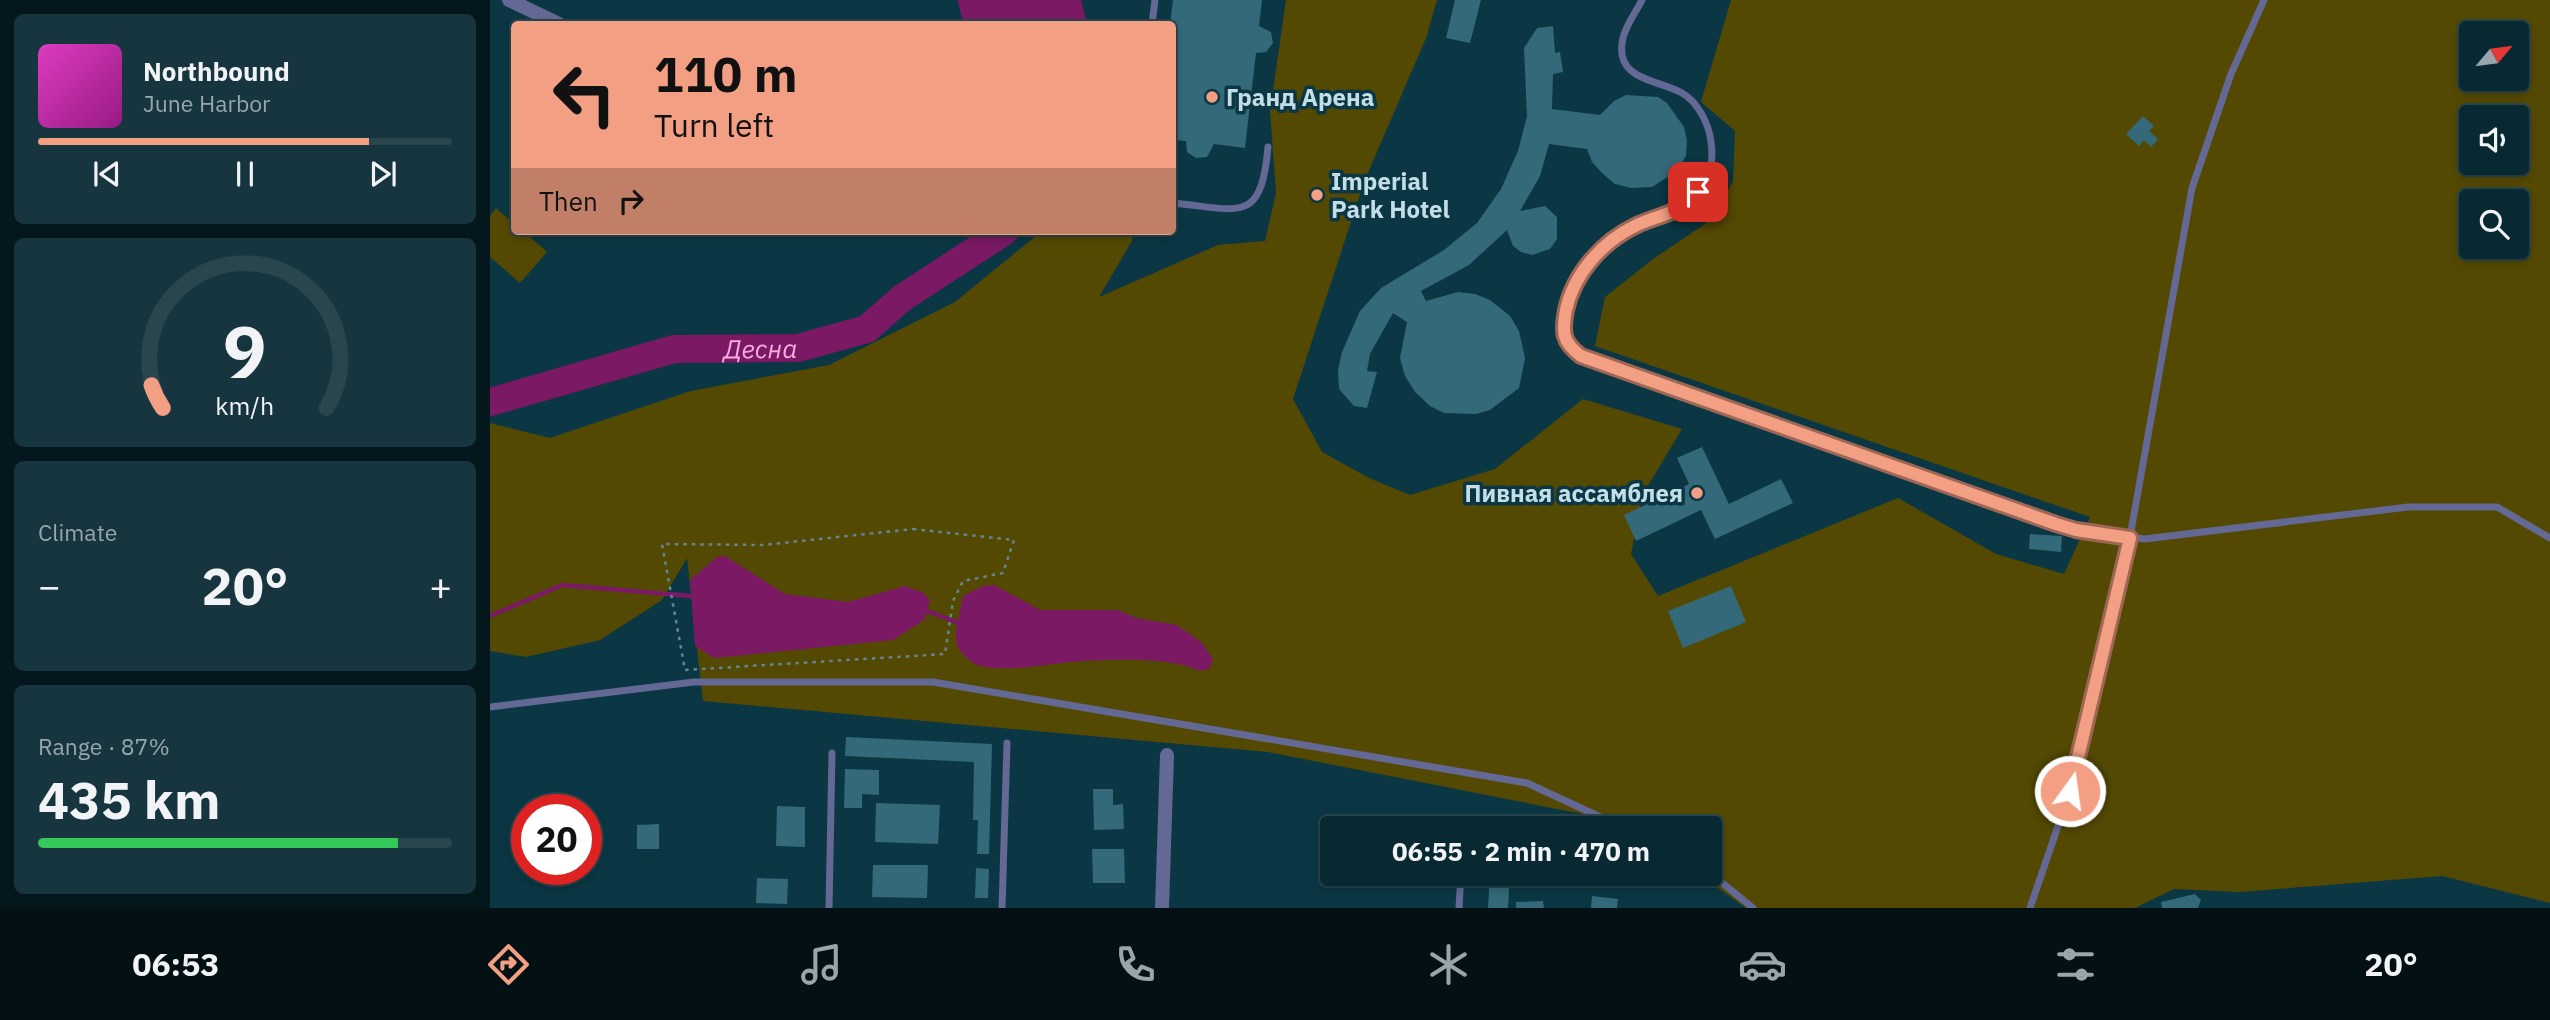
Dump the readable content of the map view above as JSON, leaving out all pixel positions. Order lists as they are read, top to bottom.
{
  "water": ["Десна"],
  "places": ["Гранд Арена", "Imperial Park Hotel", "Пивная ассамблея"],
  "north": "top right",
  "page": {
    "turn": ["110 m", "Turn left"],
    "song": ["Northbound", "June Harbor"],
    "then": "Then",
    "tile": [
      "Climate",
      ["Range · 87%", "435 km"]
    ],
    "heat": ["−", "20°", "+"],
    "limit": "20",
    "trip": "06:55 · 2 min · 470 m",
    "tabs": ["06:53", "20°"],
    "gauge": ["9", "km/h"]
  }
}
